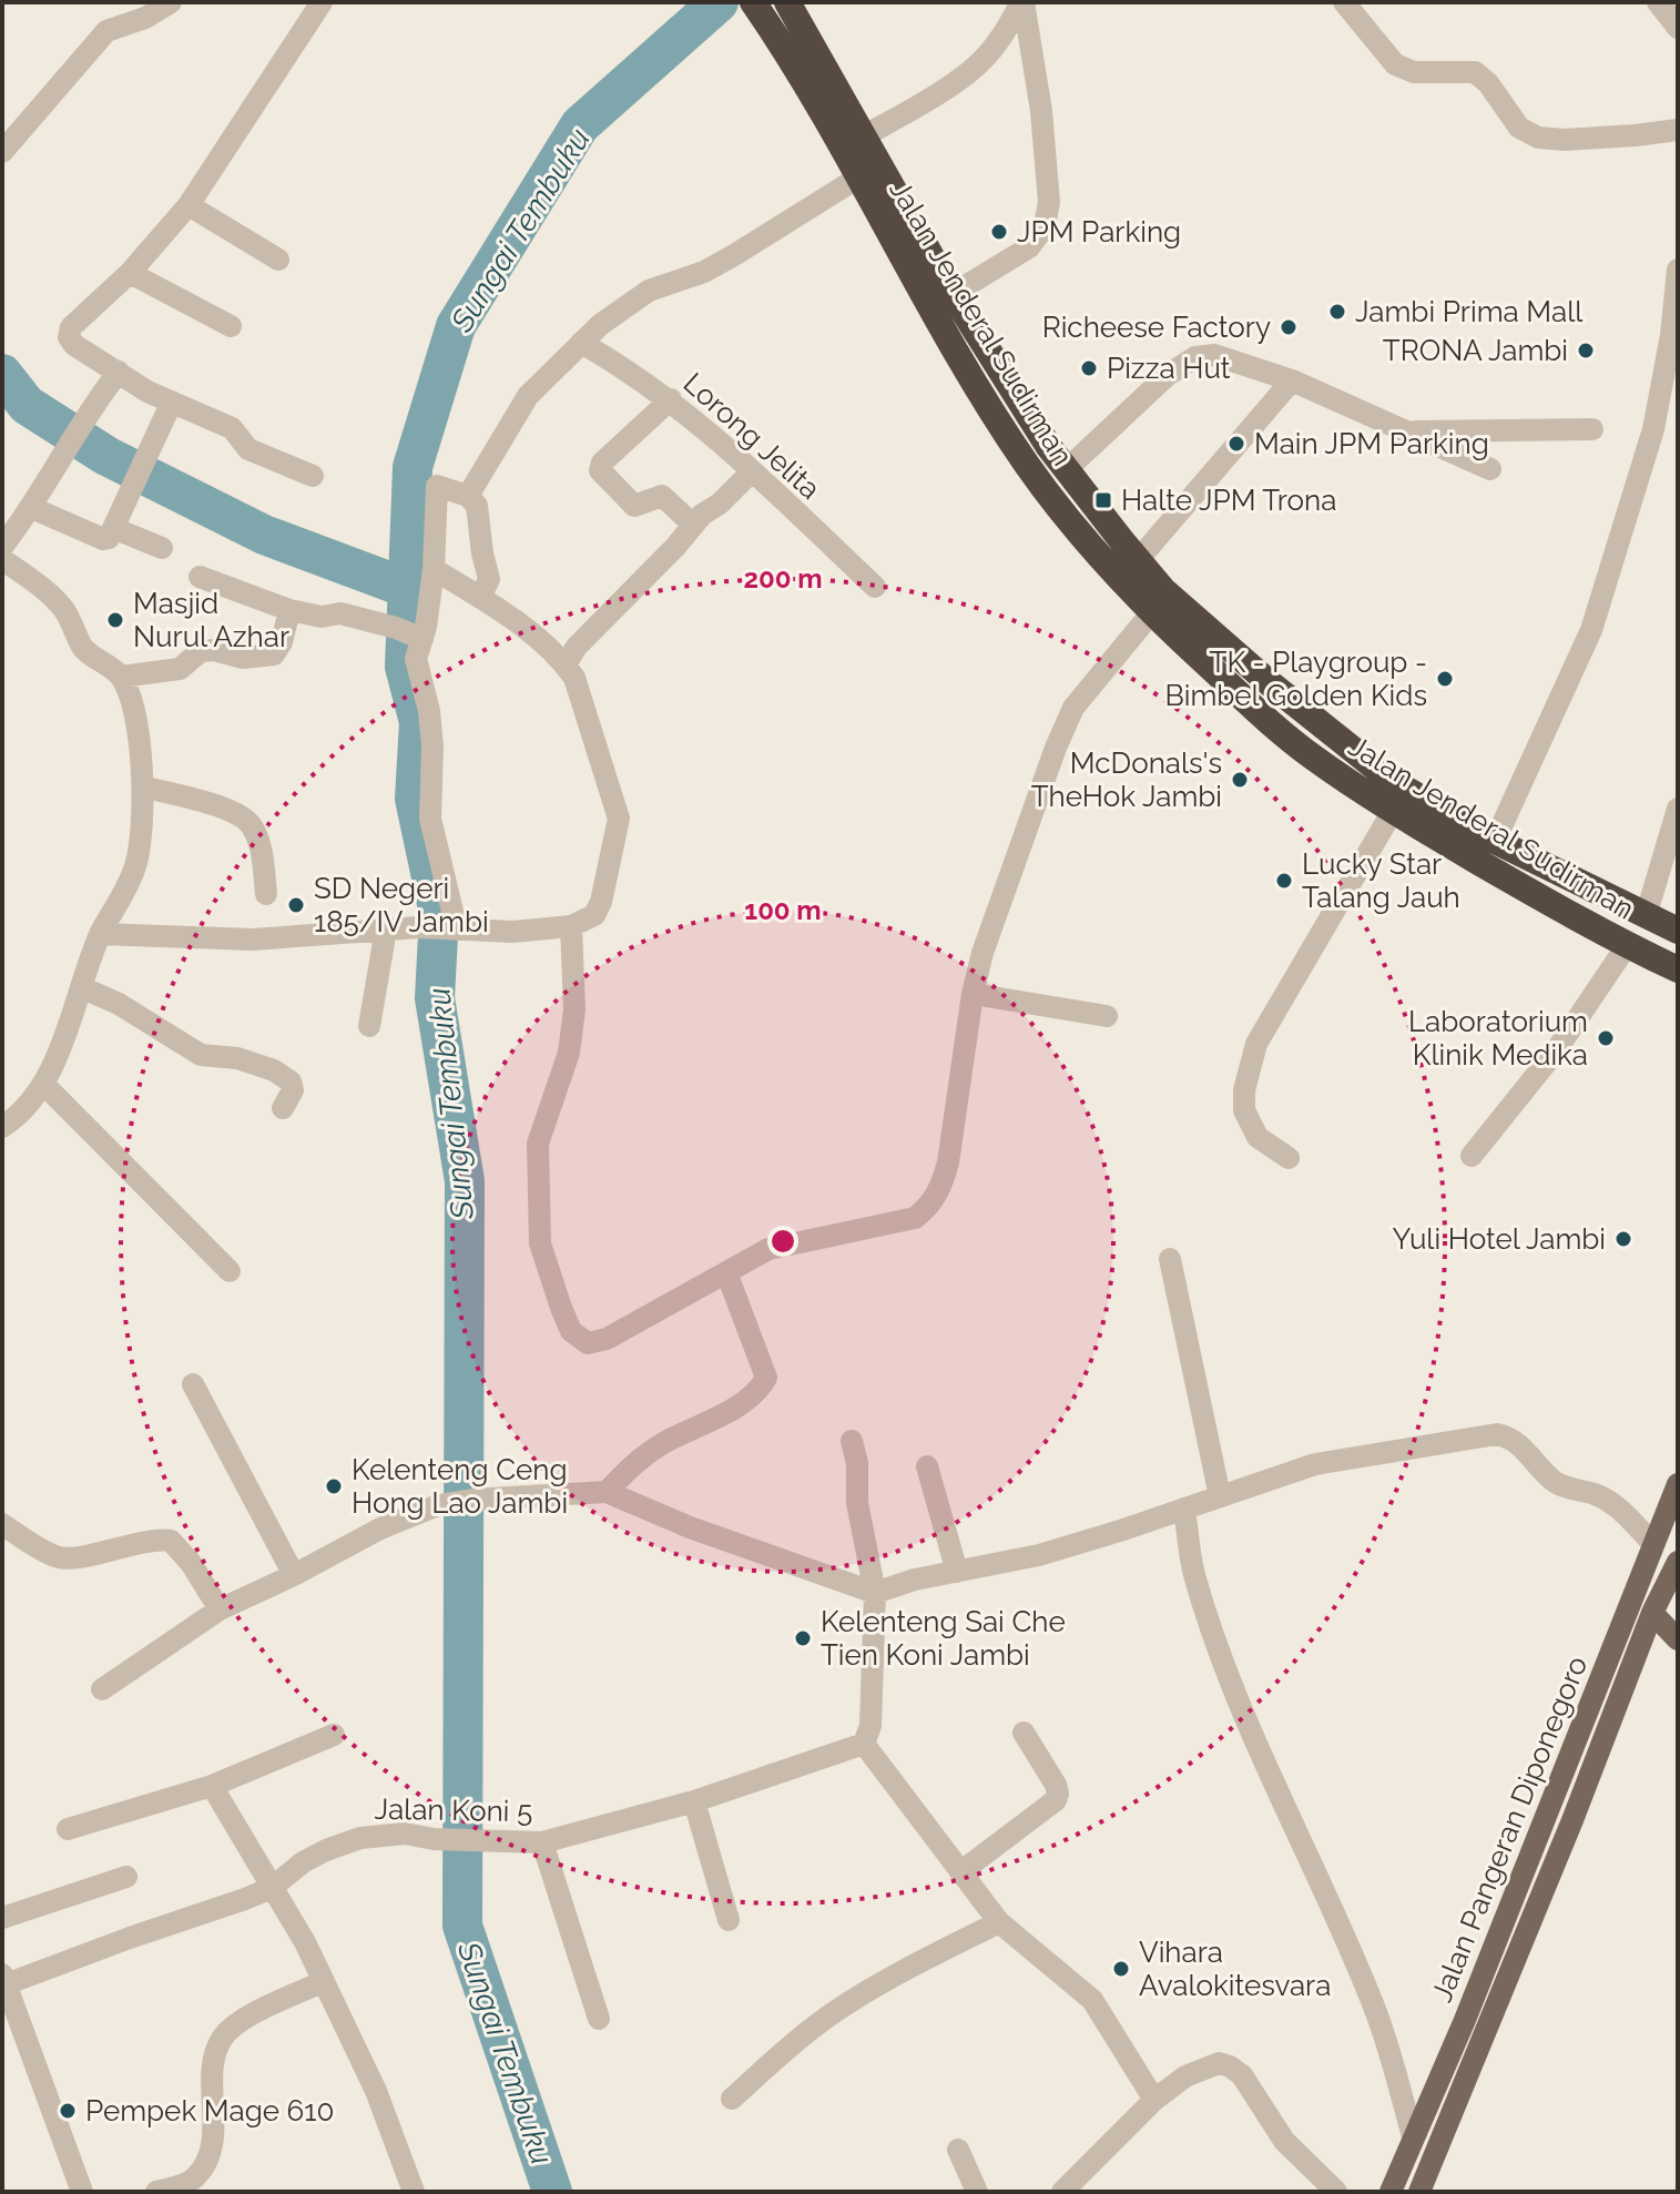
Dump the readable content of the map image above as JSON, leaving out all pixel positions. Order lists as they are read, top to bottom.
{
  "streets": {
    "highway": ["Jalan Jenderal Sudirman"],
    "main road": ["Jalan Pangeran Diponegoro"],
    "street": ["Lorong Jelita", "Jalan Koni 5"]
  },
  "water": ["Sungai Tembuku"],
  "places": {
    "other": [
      "JPM Parking",
      "Jambi Prima Mall",
      "Richeese Factory",
      "TRONA Jambi",
      "Pizza Hut",
      "Main JPM Parking",
      "Masjid Nurul Azhar",
      "TK - Playgroup - Bimbel Golden Kids",
      "McDonals's TheHok Jambi",
      "Lucky Star Talang Jauh",
      "SD Negeri 185/IV Jambi",
      "Laboratorium Klinik Medika",
      "Yuli Hotel Jambi",
      "Kelenteng Ceng Hong Lao Jambi",
      "Kelenteng Sai Che Tien Koni Jambi",
      "Vihara Avalokitesvara",
      "Pempek Mage 610"
    ],
    "transit": ["Halte JPM Trona"]
  },
  "rings": ["200 m", "100 m"]
}
